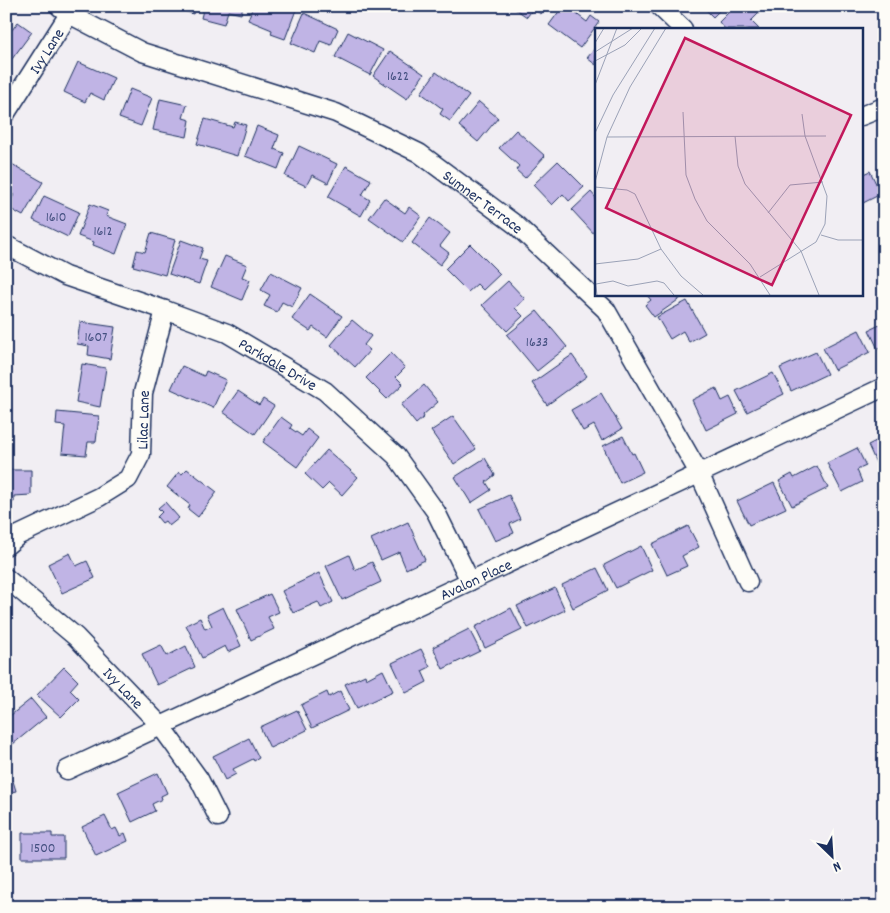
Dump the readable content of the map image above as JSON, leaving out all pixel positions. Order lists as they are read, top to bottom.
{
  "streets": {
    "street": [
      "Ivy Lane",
      "Sumner Terrace",
      "Parkdale Drive",
      "Lilac Lane",
      "Avalon Place"
    ]
  },
  "crossings": [
    ["Ivy Lane", "Sumner Terrace"],
    ["Ivy Lane", "Avalon Place"],
    ["Sumner Terrace", "Avalon Place"],
    ["Parkdale Drive", "Lilac Lane"],
    ["Parkdale Drive", "Avalon Place"]
  ],
  "house_numbers": [
    "1622",
    "1610",
    "1612",
    "1607",
    "1633",
    "1500"
  ],
  "north": "bottom right"
}
